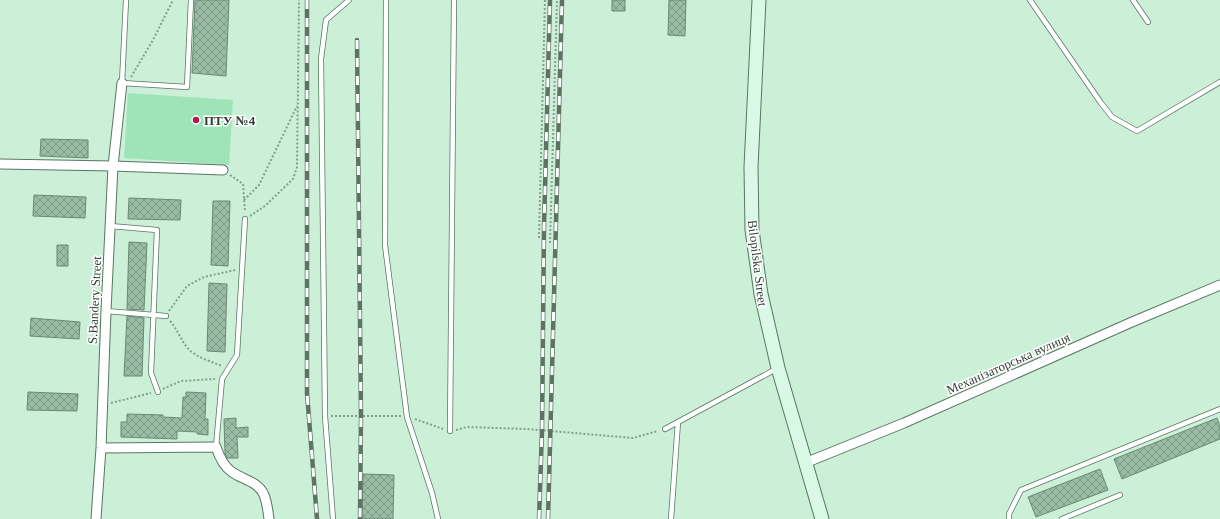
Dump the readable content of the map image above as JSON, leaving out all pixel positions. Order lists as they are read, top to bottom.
{
  "streets": {
    "main road": ["Bilopilska Street"],
    "street": ["S.Bandery Street", "Механізаторська вулиця"]
  },
  "crossings": [
    ["Bilopilska Street", "Механізаторська вулиця"]
  ],
  "places": ["ПТУ №4"]
}
